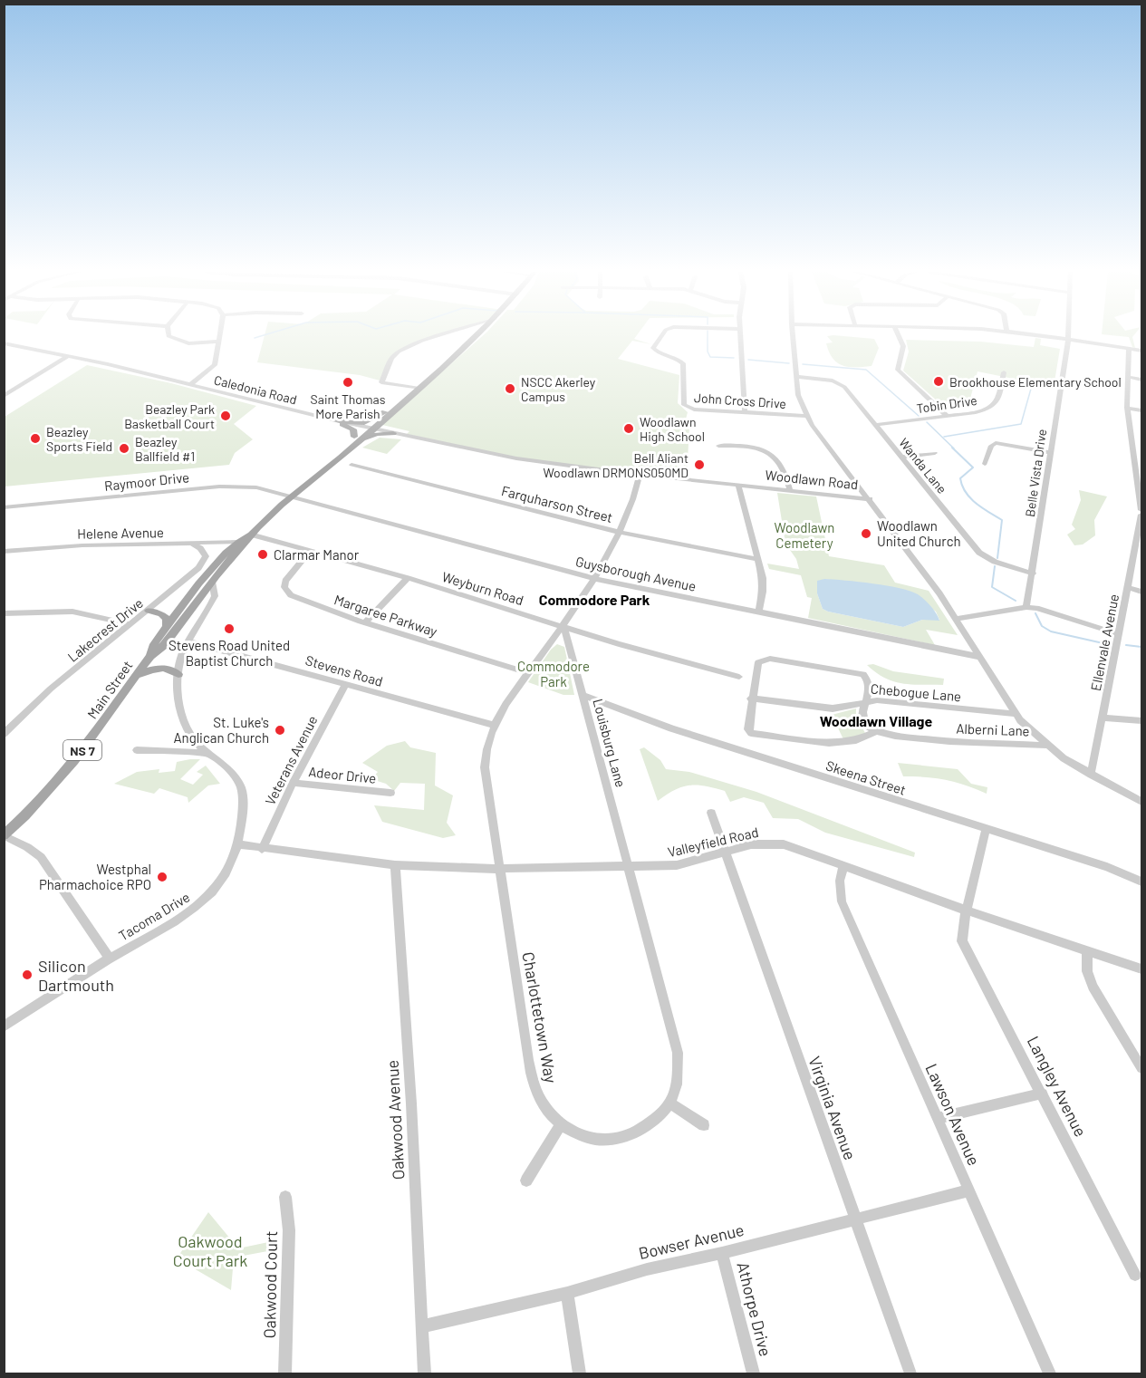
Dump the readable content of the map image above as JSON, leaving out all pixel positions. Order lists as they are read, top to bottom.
{
  "streets": {
    "main road": ["Main Street", "NS 7"],
    "street": [
      "Caledonia Road",
      "John Cross Drive",
      "Tobin Drive",
      "Wanda Lane",
      "Belle Vista Drive",
      "Woodlawn Road",
      "Raymoor Drive",
      "Farquharson Street",
      "Helene Avenue",
      "Guysborough Avenue",
      "Weyburn Road",
      "Margaree Parkway",
      "Lakecrest Drive",
      "Ellenvale Avenue",
      "Stevens Road",
      "Chebogue Lane",
      "Alberni Lane",
      "Louisburg Lane",
      "Veterans Avenue",
      "Adeor Drive",
      "Skeena Street",
      "Valleyfield Road",
      "Tacoma Drive",
      "Charlottetown Way",
      "Langley Avenue",
      "Virginia Avenue",
      "Lawson Avenue",
      "Oakwood Avenue",
      "Bowser Avenue",
      "Oakwood Court",
      "Athorpe Drive"
    ]
  },
  "crossings": [
    ["Caledonia Road", "Woodlawn Road"],
    ["Caledonia Road", "Main Street"],
    ["Tobin Drive", "Wanda Lane"],
    ["Wanda Lane", "Belle Vista Drive"],
    ["Woodlawn Road", "Guysborough Avenue"],
    ["Woodlawn Road", "Ellenvale Avenue"],
    ["Woodlawn Road", "Main Street"],
    ["Woodlawn Road", "Chebogue Lane"],
    ["Woodlawn Road", "Alberni Lane"],
    ["Raymoor Drive", "Guysborough Avenue"],
    ["Raymoor Drive", "Main Street"],
    ["Helene Avenue", "Lakecrest Drive"],
    ["Helene Avenue", "Main Street"],
    ["Guysborough Avenue", "Main Street"],
    ["Weyburn Road", "Margaree Parkway"],
    ["Weyburn Road", "Main Street"],
    ["Weyburn Road", "Louisburg Lane"],
    ["Stevens Road", "Veterans Avenue"],
    ["Stevens Road", "Tacoma Drive"],
    ["Stevens Road", "Charlottetown Way"],
    ["Main Street", "Tacoma Drive"],
    ["Louisburg Lane", "Skeena Street"],
    ["Louisburg Lane", "Valleyfield Road"],
    ["Veterans Avenue", "Adeor Drive"],
    ["Veterans Avenue", "Valleyfield Road"],
    ["Skeena Street", "Langley Avenue"],
    ["Valleyfield Road", "Tacoma Drive"],
    ["Valleyfield Road", "Charlottetown Way"],
    ["Valleyfield Road", "Langley Avenue"],
    ["Valleyfield Road", "Virginia Avenue"],
    ["Valleyfield Road", "Lawson Avenue"],
    ["Valleyfield Road", "Oakwood Avenue"],
    ["Virginia Avenue", "Bowser Avenue"],
    ["Lawson Avenue", "Bowser Avenue"],
    ["Oakwood Avenue", "Bowser Avenue"],
    ["Bowser Avenue", "Athorpe Drive"]
  ],
  "districts": ["Commodore Park", "Woodlawn Village"],
  "parks": ["Woodlawn Cemetery", "Commodore Park", "Oakwood Court Park"],
  "places": [
    "Brookhouse Elementary School",
    "Saint Thomas More Parish",
    "NSCC Akerley Campus",
    "Beazley Park Basketball Court",
    "Woodlawn High School",
    "Beazley Sports Field",
    "Beazley Ballfield #1",
    "Bell Aliant Woodlawn DRMONS050MD",
    "Woodlawn United Church",
    "Clarmar Manor",
    "Stevens Road United Baptist Church",
    "St. Luke's Anglican Church",
    "Westphal Pharmachoice RPO",
    "Silicon Dartmouth"
  ]
}
